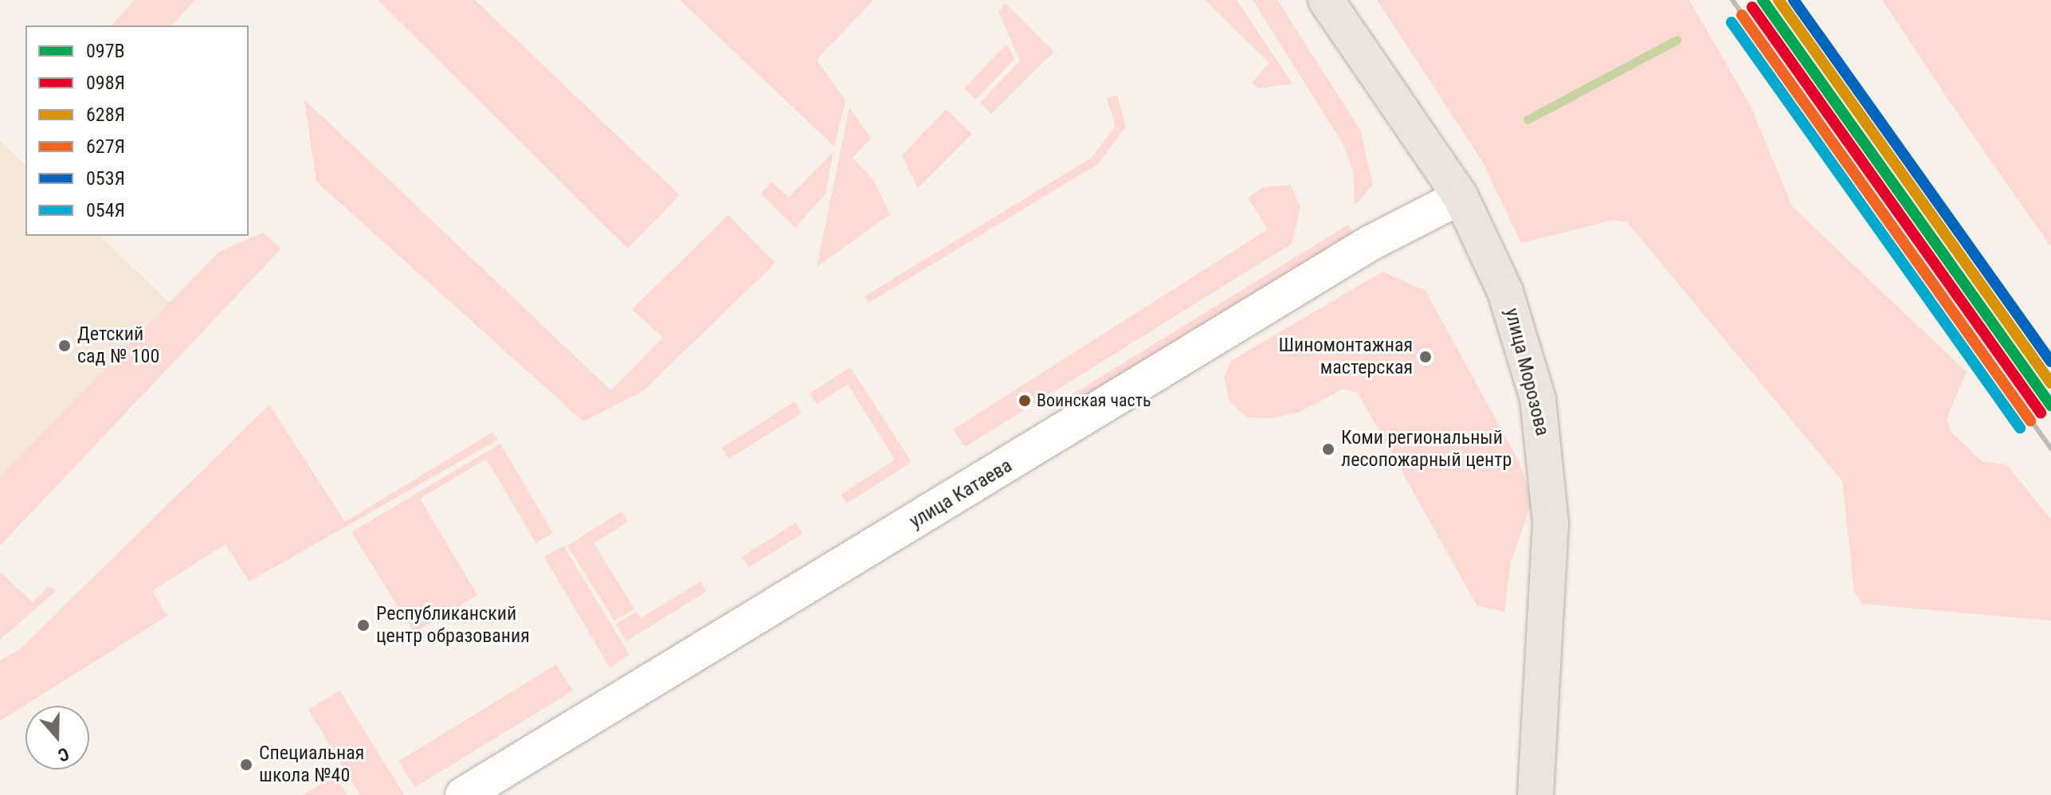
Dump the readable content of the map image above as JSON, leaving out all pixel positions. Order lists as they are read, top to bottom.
{
  "streets": {
    "main road": ["улица Морозова"],
    "street": ["улица Катаева"]
  },
  "crossings": [
    ["улица Морозова", "улица Катаева"]
  ],
  "places": [
    "Детский сад № 100",
    "Шиномонтажная мастерская",
    "Воинская часть",
    "Коми региональный лесопожарный центр",
    "Республиканский центр образования",
    "Специальная школа №40"
  ],
  "lines": [
    "transit line 097В",
    "transit line 628Я",
    "transit line 053Я",
    "transit line 098Я",
    "transit line 627Я",
    "transit line 054Я"
  ],
  "legend": [
    "097В",
    "098Я",
    "628Я",
    "627Я",
    "053Я",
    "054Я"
  ],
  "north": "bottom"
}
